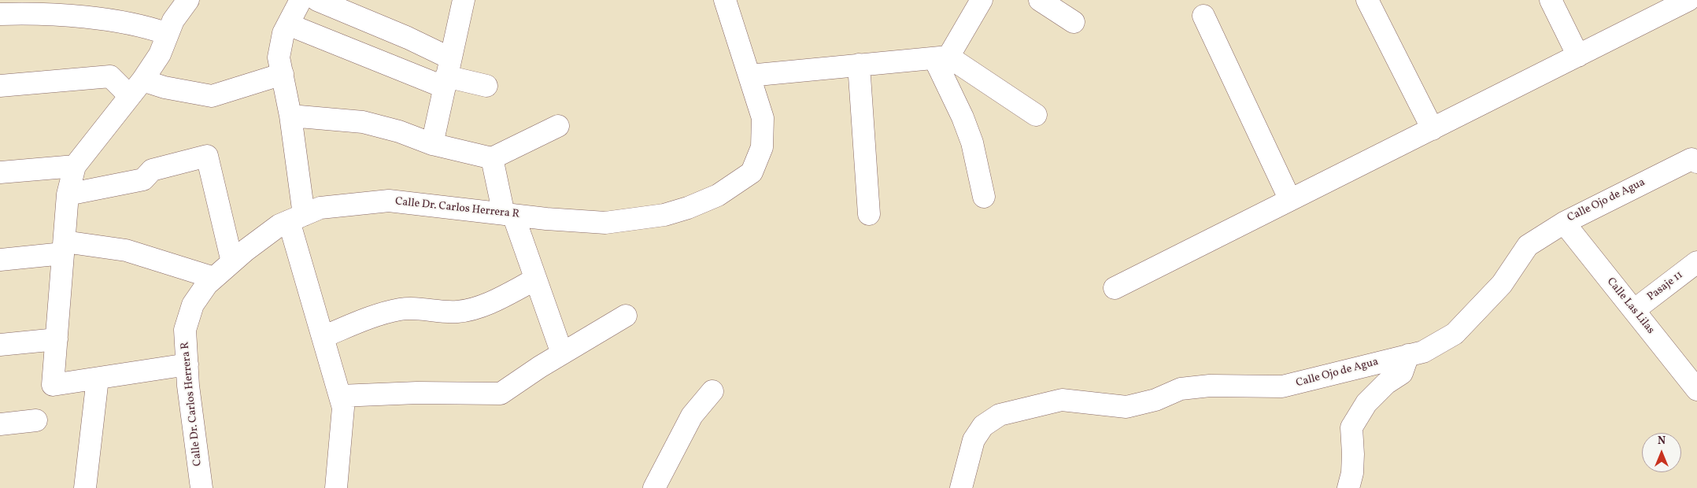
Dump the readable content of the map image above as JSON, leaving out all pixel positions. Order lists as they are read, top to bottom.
{
  "streets": {
    "street": [
      "Calle Ojo de Agua",
      "Calle Dr. Carlos Herrera R",
      "Pasaje 11",
      "Calle Las Lilas"
    ]
  },
  "crossings": [
    ["Calle Ojo de Agua", "Calle Las Lilas"],
    ["Pasaje 11", "Calle Las Lilas"]
  ],
  "north": "top"
}
